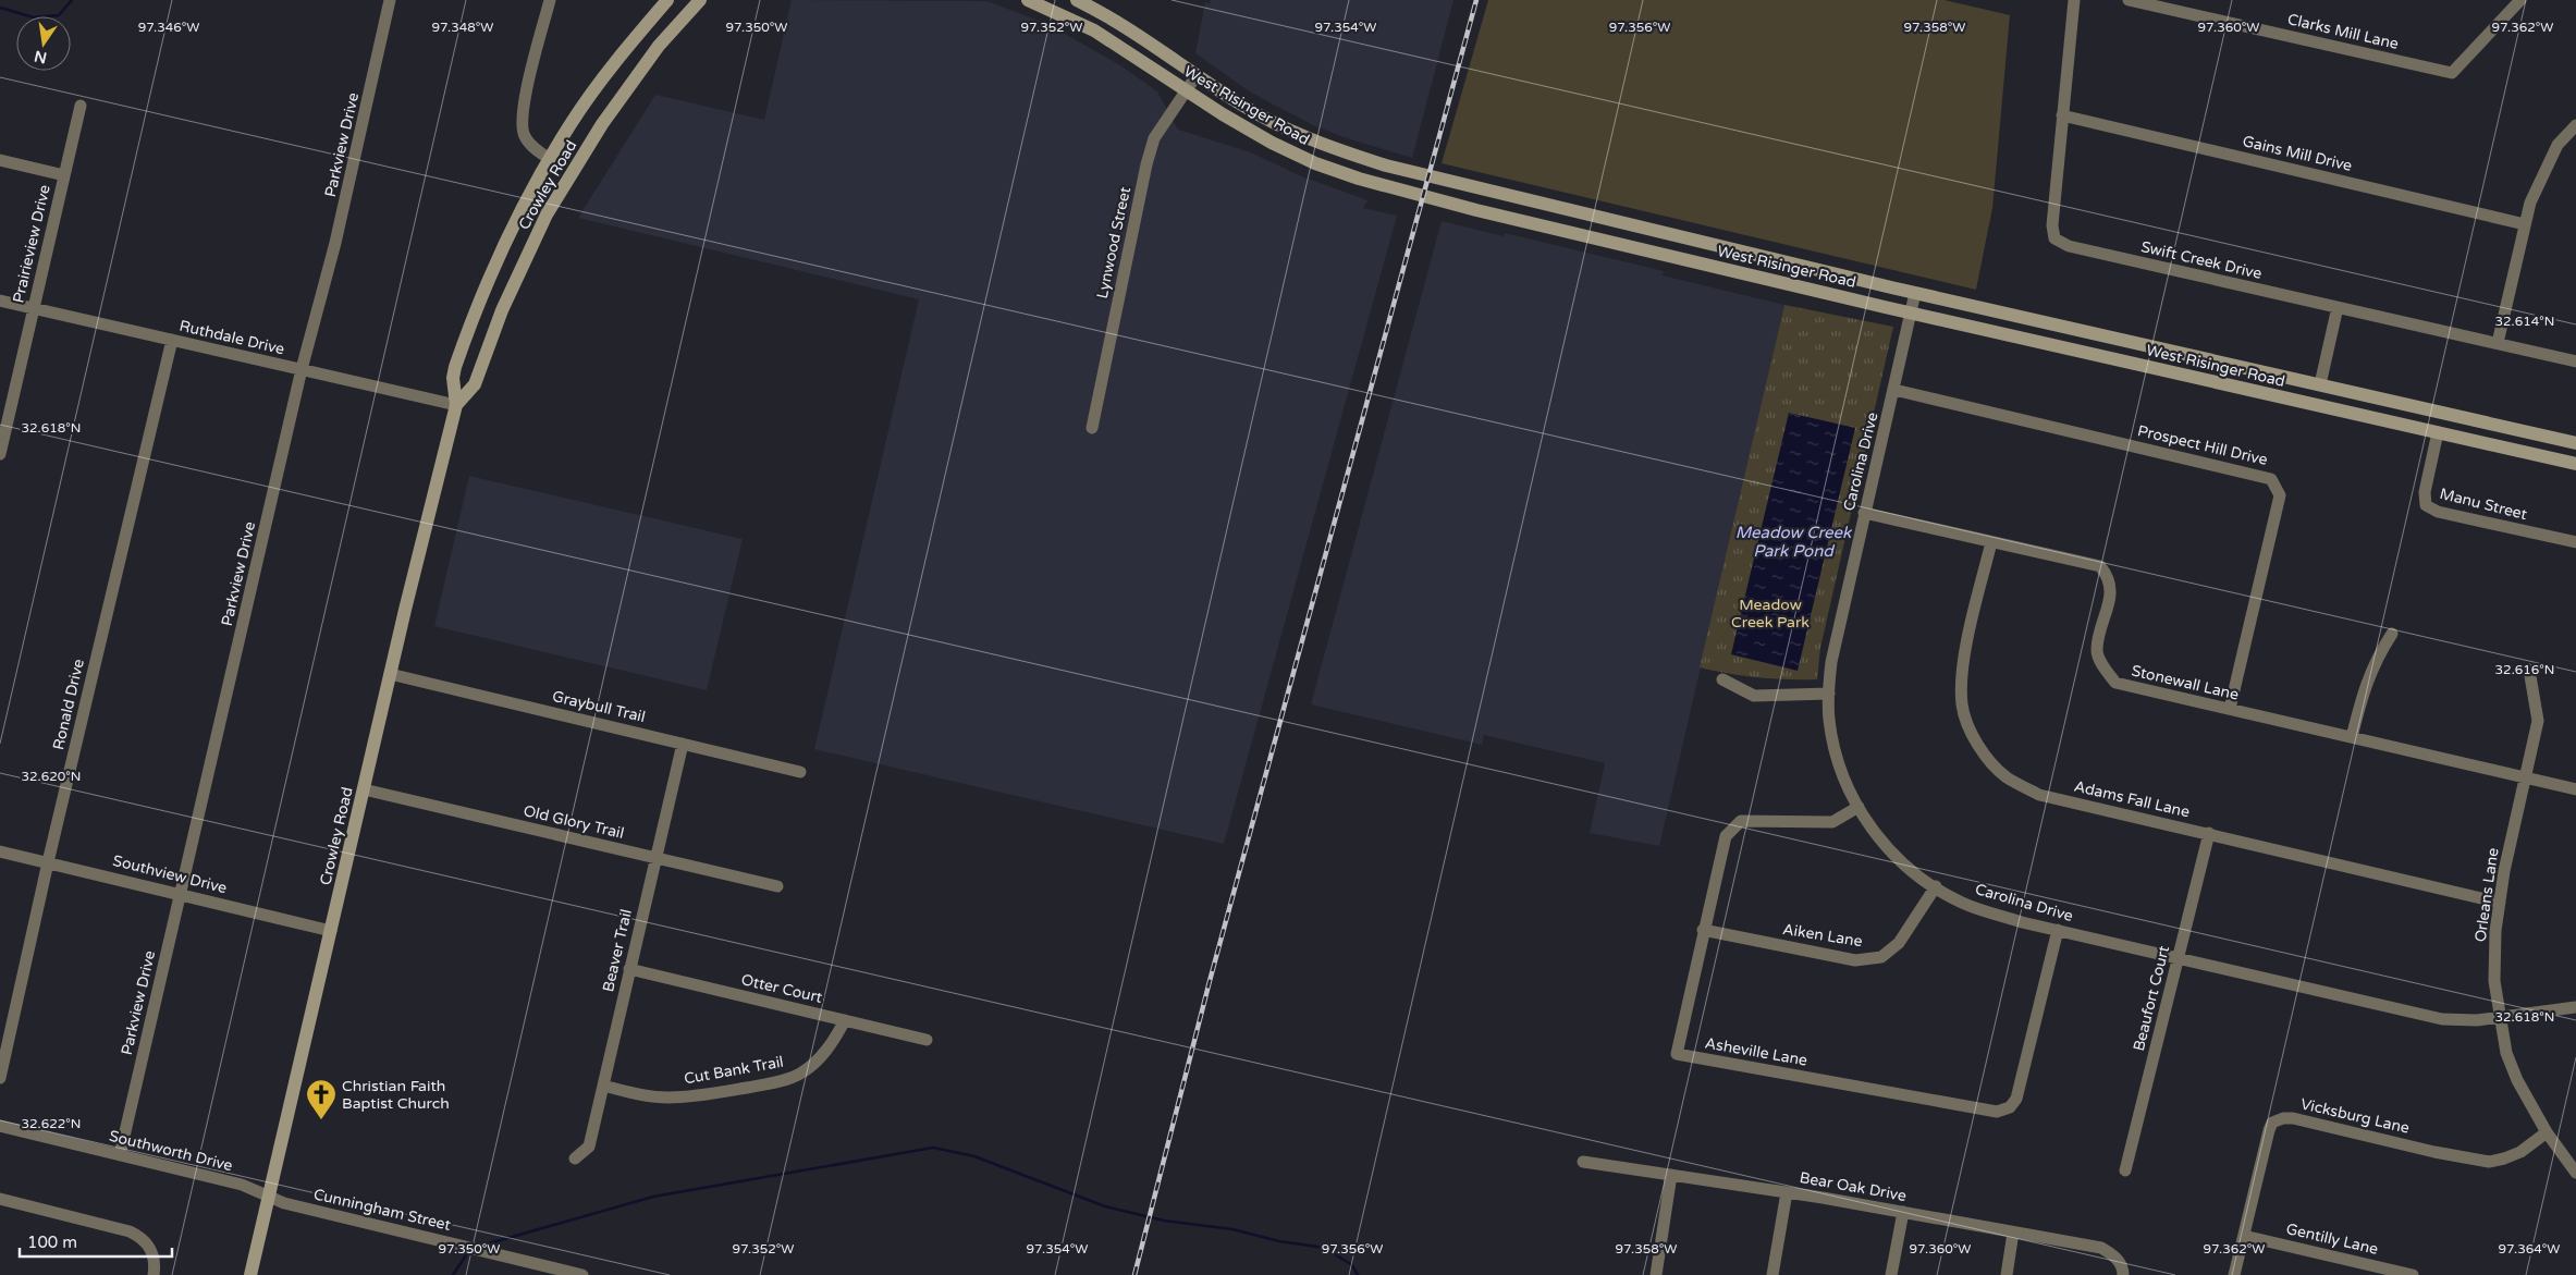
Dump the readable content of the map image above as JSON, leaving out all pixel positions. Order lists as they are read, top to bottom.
{
  "streets": {
    "main road": ["West Risinger Road", "Crowley Road"],
    "street": [
      "Clarks Mill Lane",
      "Parkview Drive",
      "Gains Mill Drive",
      "Lynwood Street",
      "Prairieview Drive",
      "Swift Creek Drive",
      "Ruthdale Drive",
      "Prospect Hill Drive",
      "Carolina Drive",
      "Manu Street",
      "Stonewall Lane",
      "Ronald Drive",
      "Graybull Trail",
      "Adams Fall Lane",
      "Old Glory Trail",
      "Southview Drive",
      "Orleans Lane",
      "Aiken Lane",
      "Beaver Trail",
      "Otter Court",
      "Beaufort Court",
      "Asheville Lane",
      "Cut Bank Trail",
      "Vicksburg Lane",
      "Southworth Drive",
      "Bear Oak Drive",
      "Cunningham Street",
      "Gentilly Lane"
    ]
  },
  "crossings": [
    ["West Risinger Road", "Lynwood Street"],
    ["West Risinger Road", "Carolina Drive"],
    ["West Risinger Road", "Manu Street"],
    ["Parkview Drive", "Ruthdale Drive"],
    ["Parkview Drive", "Southview Drive"],
    ["Parkview Drive", "Southworth Drive"],
    ["Gains Mill Drive", "Swift Creek Drive"],
    ["Crowley Road", "Ruthdale Drive"],
    ["Crowley Road", "Graybull Trail"],
    ["Crowley Road", "Old Glory Trail"],
    ["Crowley Road", "Southview Drive"],
    ["Crowley Road", "Southworth Drive"],
    ["Crowley Road", "Cunningham Street"],
    ["Prairieview Drive", "Ruthdale Drive"],
    ["Ruthdale Drive", "Ronald Drive"],
    ["Prospect Hill Drive", "Carolina Drive"],
    ["Prospect Hill Drive", "Stonewall Lane"],
    ["Carolina Drive", "Stonewall Lane"],
    ["Carolina Drive", "Orleans Lane"],
    ["Carolina Drive", "Aiken Lane"],
    ["Carolina Drive", "Beaufort Court"],
    ["Carolina Drive", "Asheville Lane"],
    ["Stonewall Lane", "Adams Fall Lane"],
    ["Stonewall Lane", "Orleans Lane"],
    ["Ronald Drive", "Southview Drive"],
    ["Graybull Trail", "Beaver Trail"],
    ["Adams Fall Lane", "Orleans Lane"],
    ["Adams Fall Lane", "Beaufort Court"],
    ["Old Glory Trail", "Beaver Trail"],
    ["Orleans Lane", "Vicksburg Lane"],
    ["Aiken Lane", "Asheville Lane"],
    ["Beaver Trail", "Otter Court"],
    ["Beaver Trail", "Cut Bank Trail"],
    ["Otter Court", "Cut Bank Trail"],
    ["Vicksburg Lane", "Gentilly Lane"],
    ["Southworth Drive", "Cunningham Street"]
  ],
  "water": ["Meadow Creek Park Pond"],
  "parks": ["Meadow Creek Park"],
  "places": {
    "church": ["Christian Faith Baptist Church"]
  },
  "scale_bar": "100 m",
  "north": "bottom",
  "coordinates": [
    "97.348°W",
    "97.350°W",
    "97.352°W",
    "97.354°W",
    "97.356°W",
    "97.358°W",
    "97.360°W",
    "97.362°W",
    "97.346°W",
    "32.614°N",
    "32.618°N",
    "32.616°N",
    "32.620°N",
    "32.622°N",
    "97.364°W"
  ]
}
